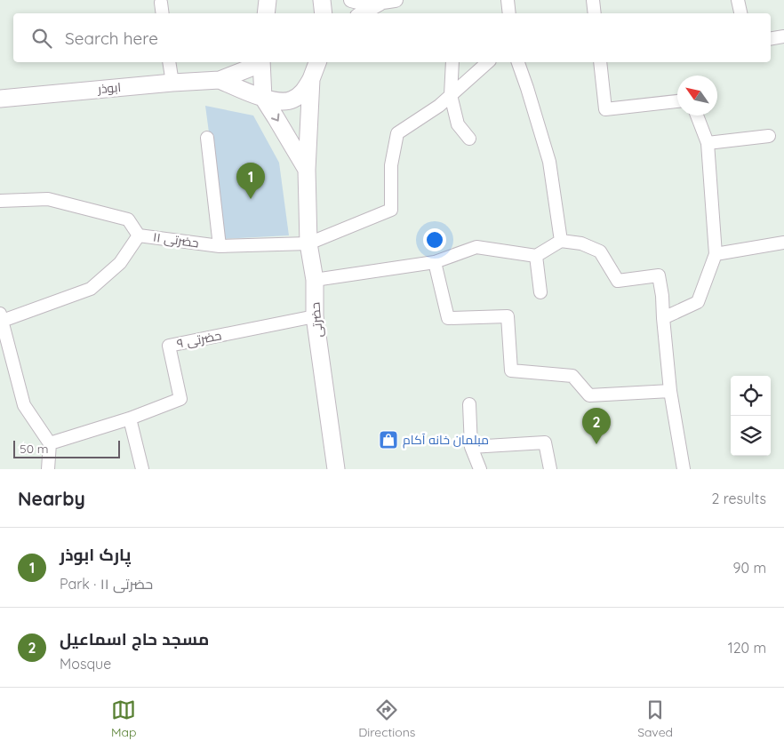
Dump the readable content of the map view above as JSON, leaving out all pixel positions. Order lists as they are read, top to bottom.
{
  "streets": {
    "main road": ["ابوذر", "حضرتی"],
    "street": ["حضرتی ۱۱", "حضرتی ۹"]
  },
  "crossings": [
    ["حضرتی ۱۱", "حضرتی"],
    ["حضرتی", "حضرتی ۹"]
  ],
  "places": {
    "shop": ["مبلمان خانه آکام"]
  },
  "scale_bar": "50 m",
  "north": "top left",
  "page": {
    "search": "Search here",
    "pins": ["1", "2"],
    "scale": "50 m",
    "heading": ["Nearby", "2 results"],
    "list": [
      {
        "mark": "1",
        "name": "پارک ابوذر",
        "note": "Park · حضرتی ۱۱",
        "value": "90 m"
      },
      {
        "mark": "2",
        "name": "مسجد حاج اسماعیل",
        "note": "Mosque",
        "value": "120 m"
      }
    ],
    "nav": ["Map", "Directions", "Saved"]
  }
}
